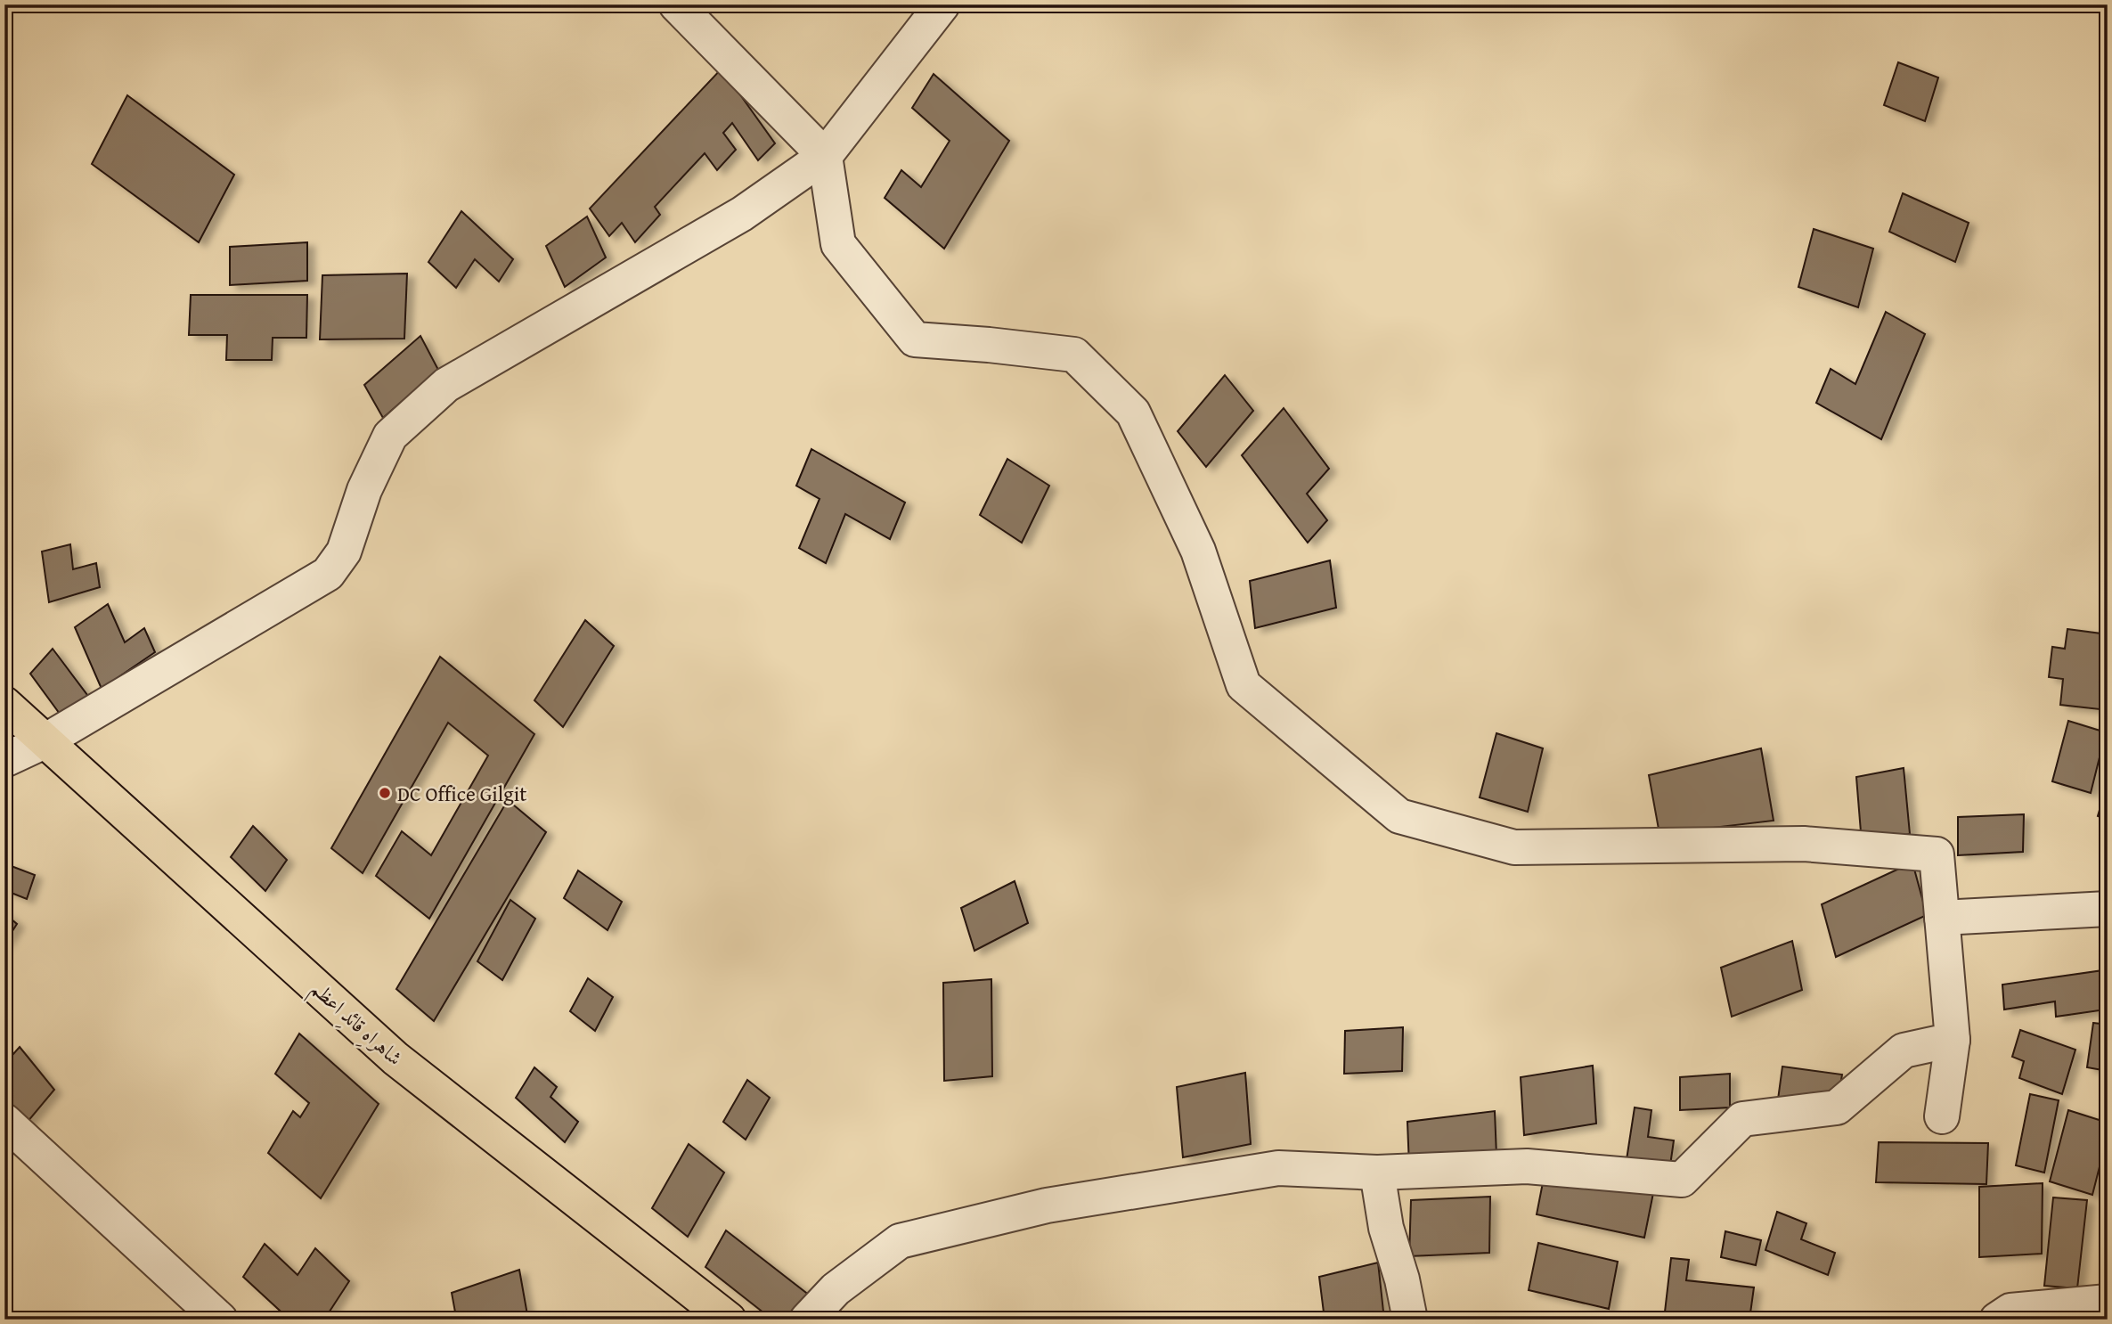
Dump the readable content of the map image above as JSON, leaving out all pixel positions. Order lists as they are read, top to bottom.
{
  "streets": {
    "highway": ["شاہراہِ قائدِ اعظم"]
  },
  "places": ["DC Office Gilgit"]
}
